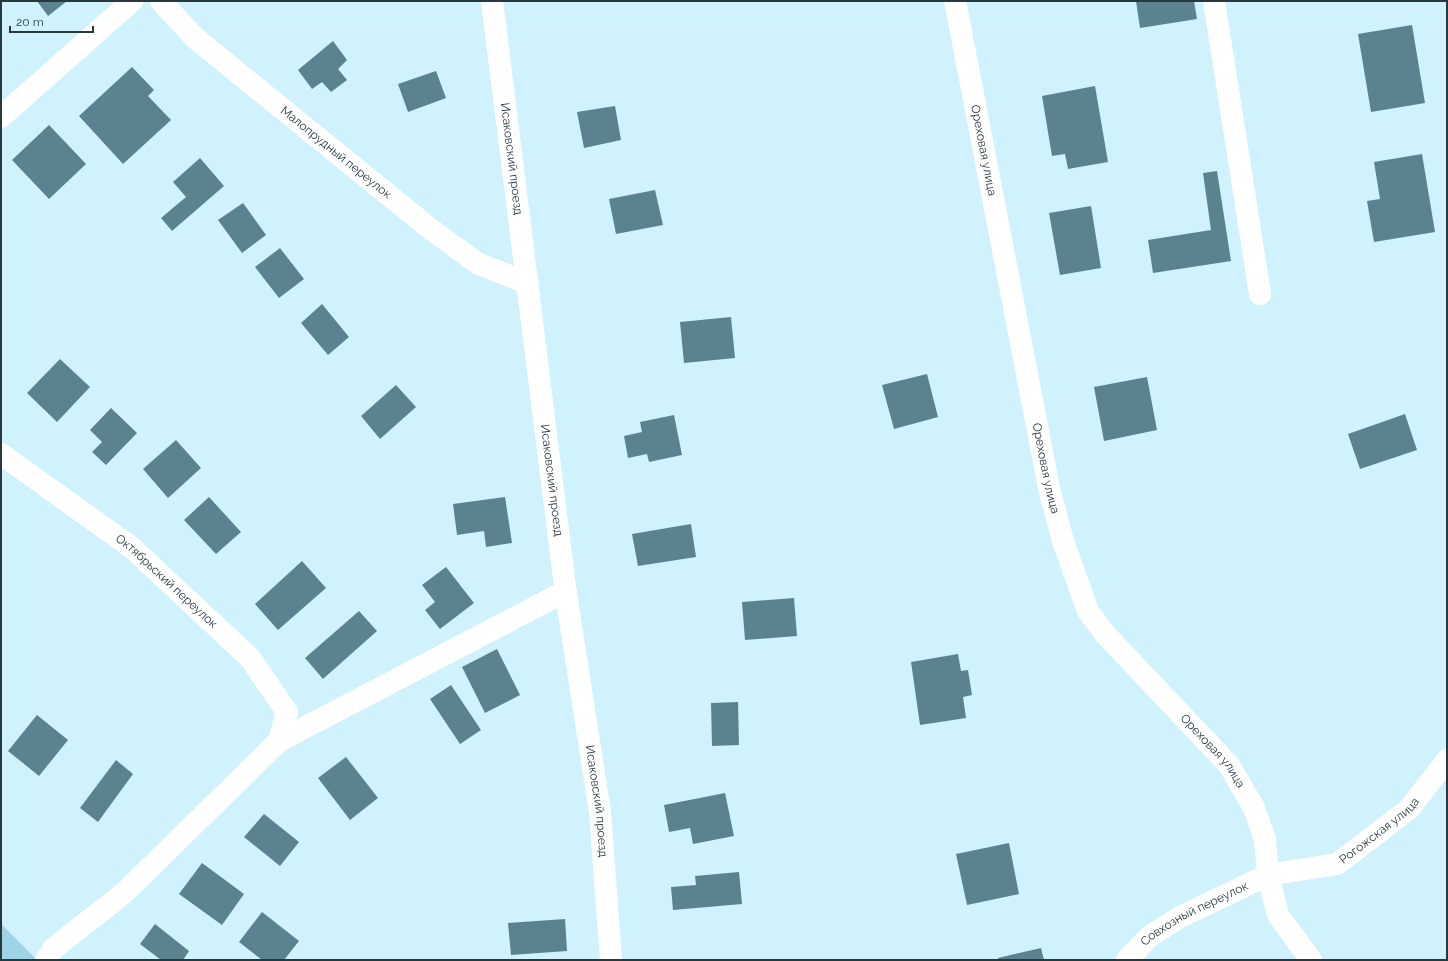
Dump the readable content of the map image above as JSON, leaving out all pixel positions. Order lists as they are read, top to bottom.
{
  "streets": {
    "street": [
      "Ореховая улица",
      "Малопрудный переулок",
      "Исаковский проезд",
      "Октябрьский переулок",
      "Рогожская улица",
      "Совхозный переулок"
    ]
  },
  "crossings": [
    ["Ореховая улица", "Рогожская улица"],
    ["Ореховая улица", "Совхозный переулок"],
    ["Малопрудный переулок", "Исаковский проезд"],
    ["Рогожская улица", "Совхозный переулок"]
  ],
  "scale_bar": "20 m"
}
